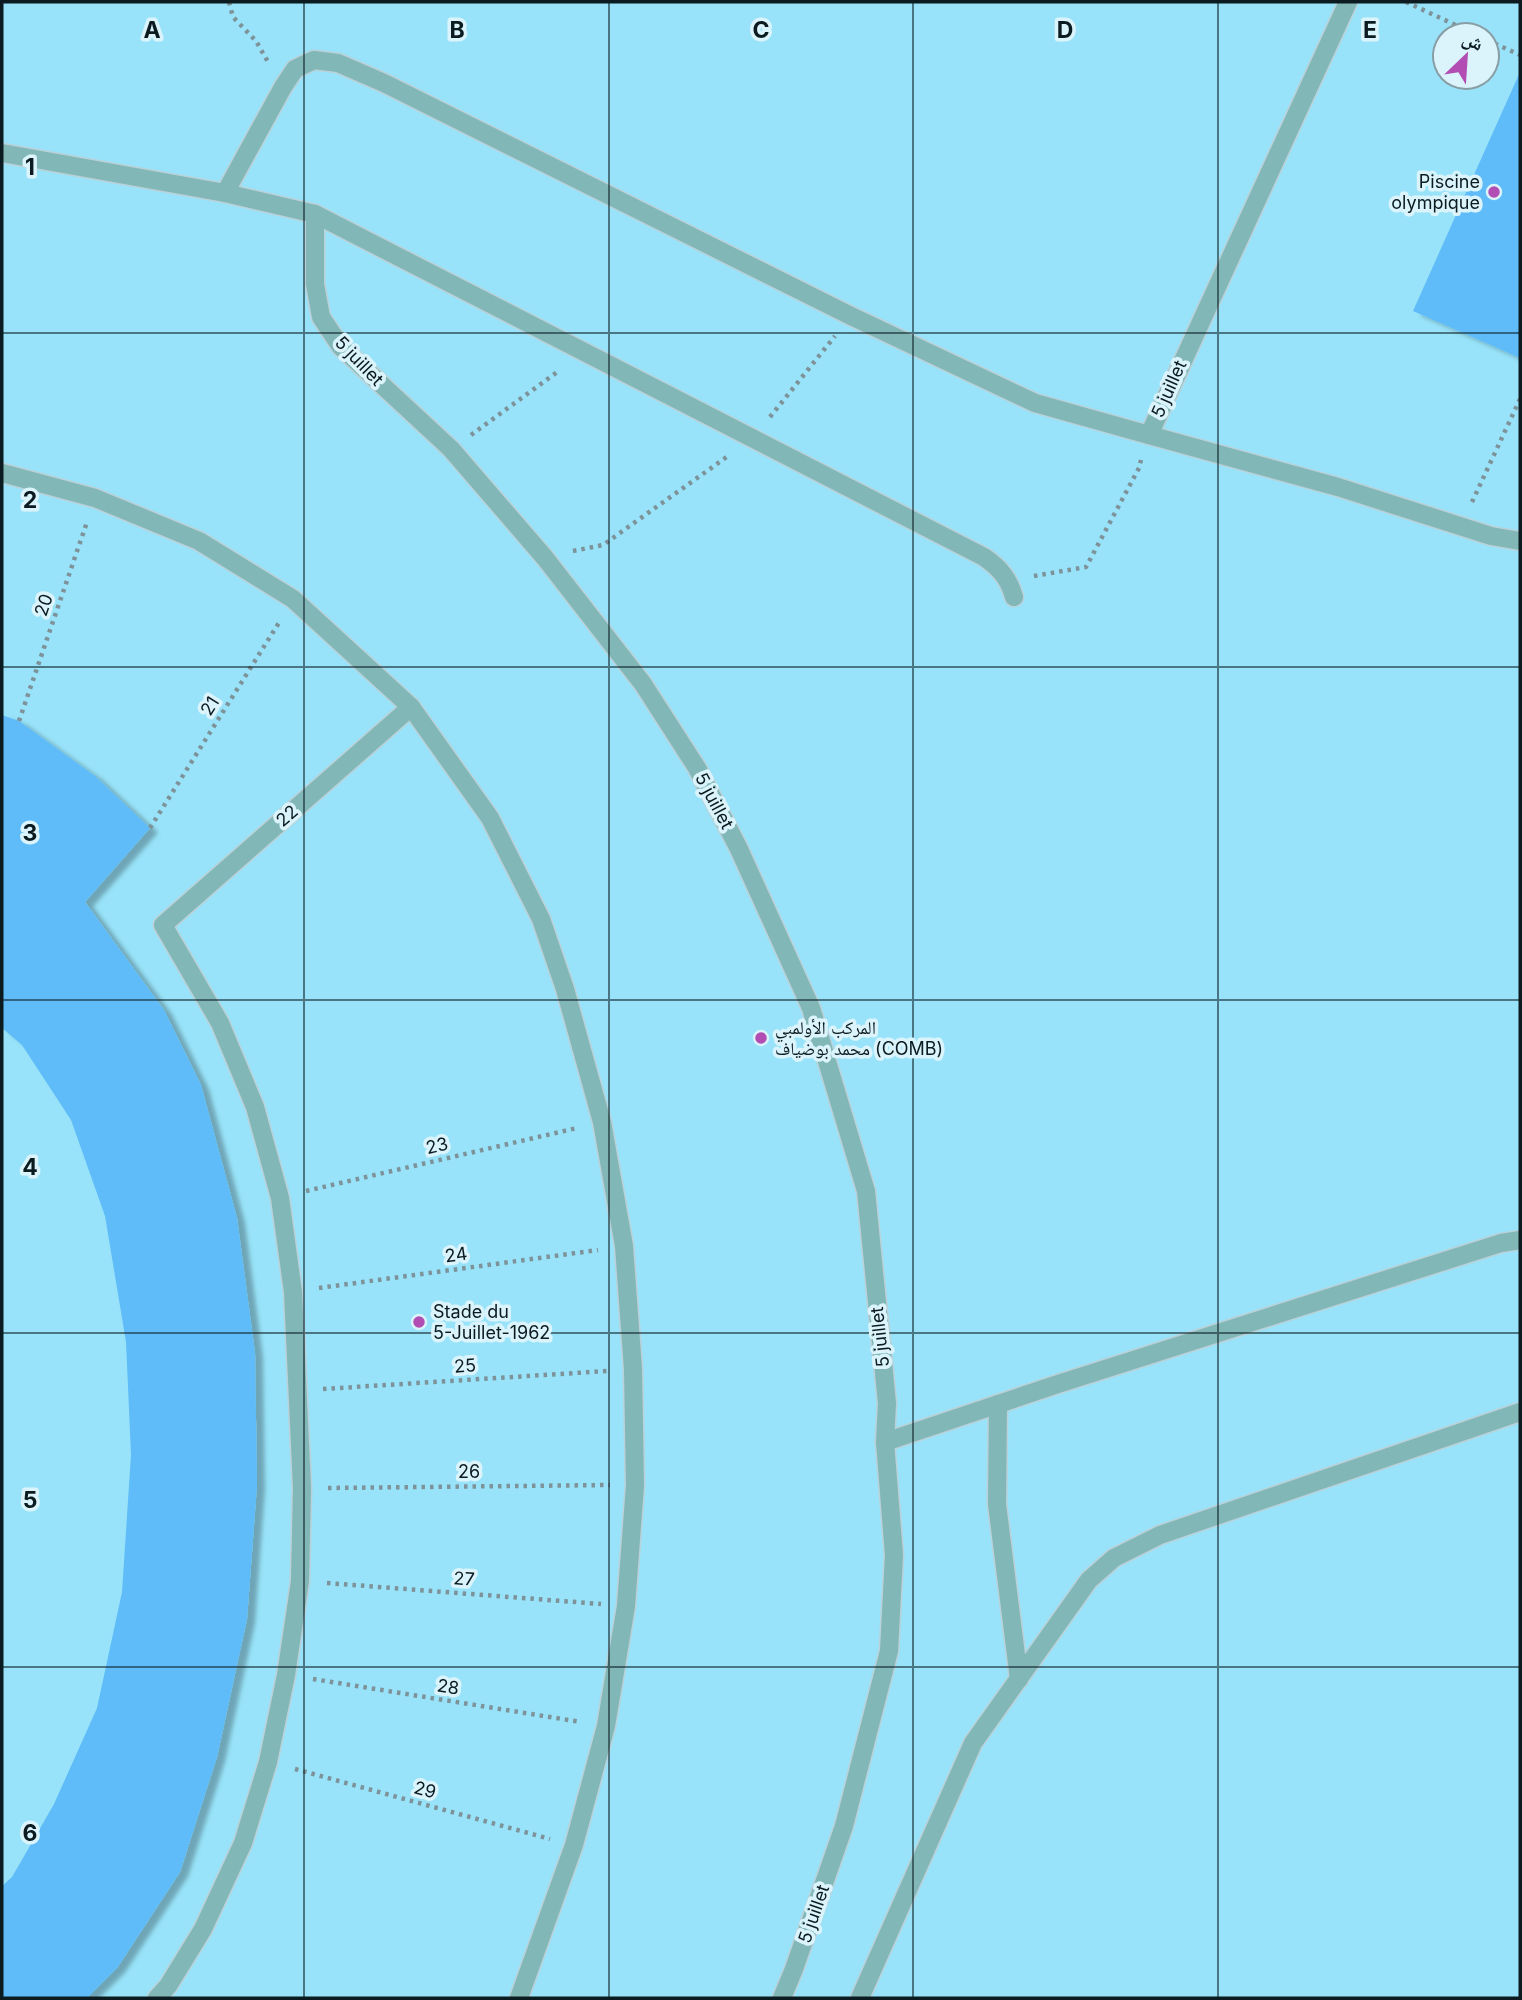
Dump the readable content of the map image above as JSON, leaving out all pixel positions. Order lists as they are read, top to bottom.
{
  "streets": {
    "lane": ["5 juillet", "22"],
    "path": [
      "20",
      "21",
      "23",
      "24",
      "25",
      "26",
      "27",
      "28",
      "29"
    ]
  },
  "crossings": [
    ["22", "23"]
  ],
  "places": ["Piscine olympique", "المركب الأولمبي محمد بوضياف (COMB)", "Stade du 5-Juillet-1962"],
  "north": "top right",
  "grid": {
    "columns": [
      "A",
      "B",
      "C",
      "D",
      "E"
    ],
    "rows": [
      "1",
      "2",
      "3",
      "4",
      "5",
      "6"
    ]
  }
}
